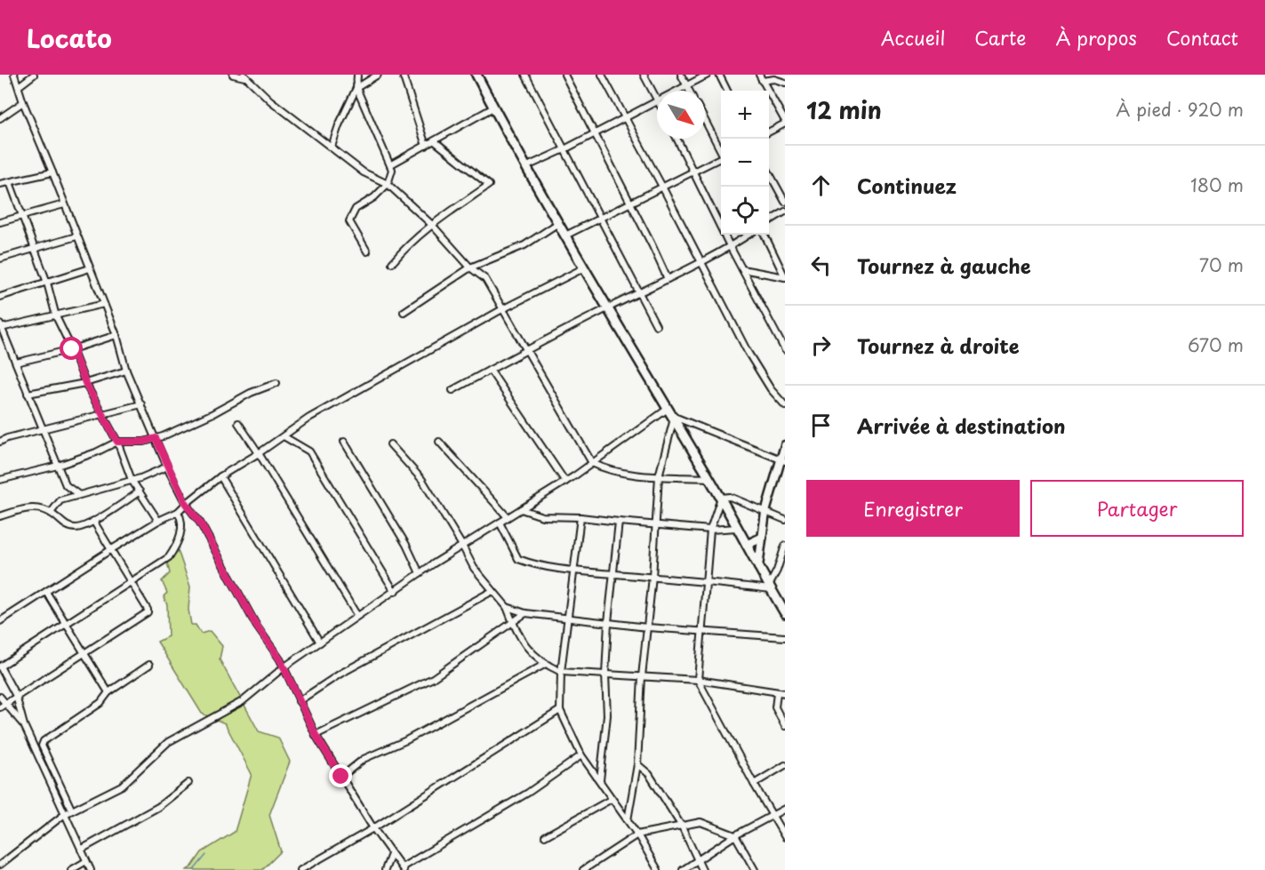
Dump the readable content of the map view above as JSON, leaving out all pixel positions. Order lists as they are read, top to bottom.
{
  "north": "bottom right",
  "page": {
    "header": "Locato",
    "nav": [
      "Accueil",
      "Carte",
      "À propos",
      "Contact"
    ],
    "heading": ["12 min", "À pied · 920 m"],
    "map_buttons": ["+", "−"],
    "list": [
      ["Continuez", "180 m"],
      ["Tournez à gauche", "70 m"],
      ["Tournez à droite", "670 m"],
      "Arrivée à destination"
    ],
    "buttons": ["Enregistrer", "Partager"]
  }
}
